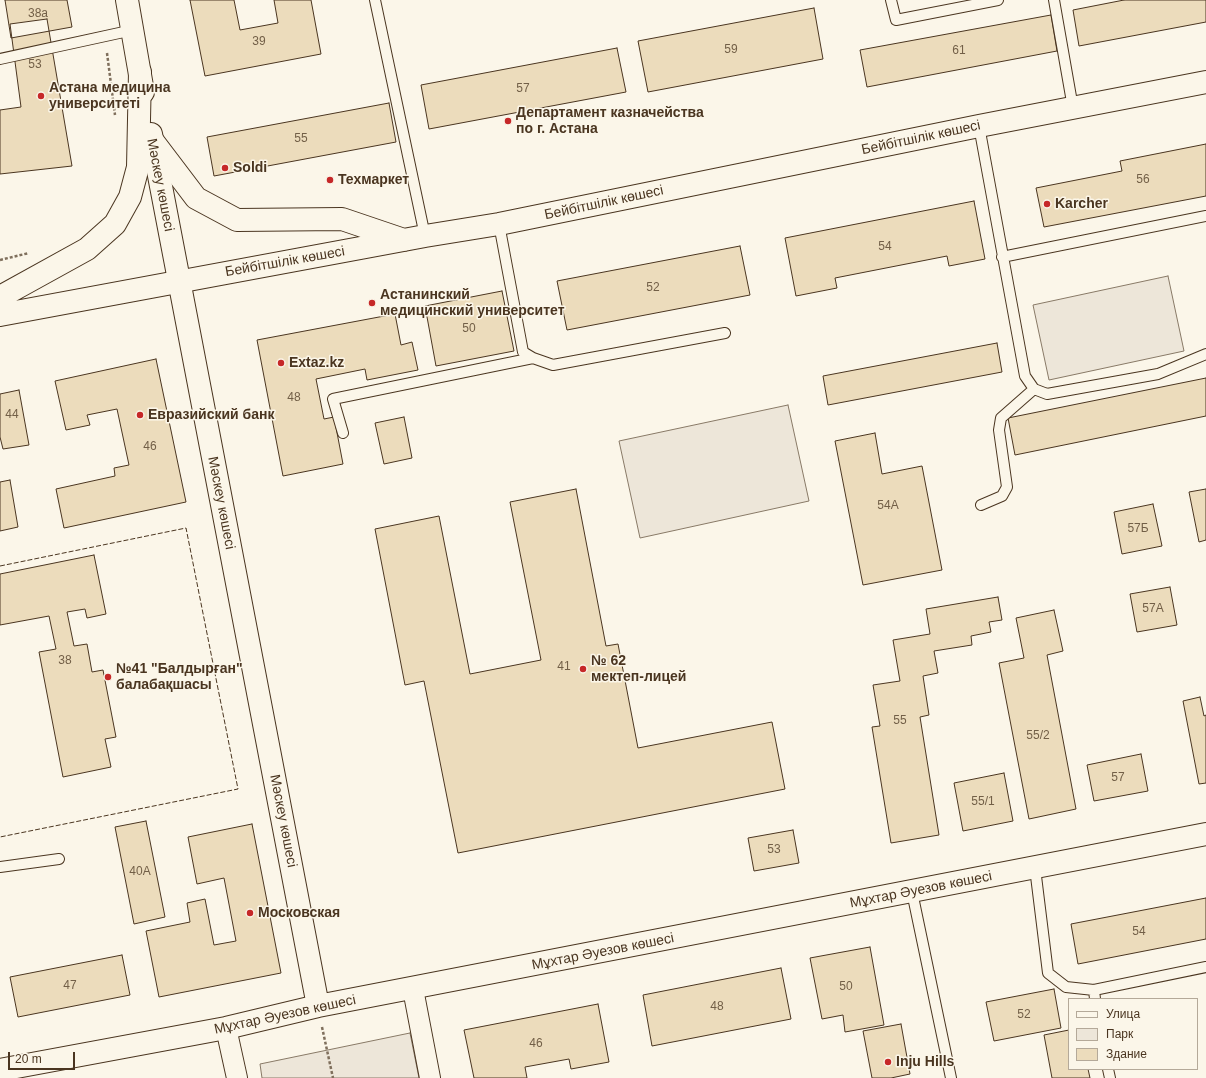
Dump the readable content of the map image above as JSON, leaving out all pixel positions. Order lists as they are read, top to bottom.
{
  "streets": {
    "street": ["Бейбітшілік көшесі", "Мәскеу көшесі", "Мұхтар Әуезов көшесі"]
  },
  "crossings": [
    ["Бейбітшілік көшесі", "Мәскеу көшесі"],
    ["Мәскеу көшесі", "Мұхтар Әуезов көшесі"]
  ],
  "places": [
    "Астана медицина университеті",
    "Департамент казначейства по г. Астана",
    "Soldi",
    "Техмаркет",
    "Karcher",
    "Астанинский медицинский университет",
    "Extaz.kz",
    "Евразийский банк",
    "№ 62 мектеп-лицей",
    "№41 \"Балдырған\" балабақшасы",
    "Московская",
    "Inju Hills"
  ],
  "house_numbers": [
    "38а",
    "39",
    "59",
    "61",
    "53",
    "57",
    "55",
    "56",
    "54",
    "52",
    "50",
    "48",
    "44",
    "46",
    "54А",
    "57Б",
    "57А",
    "38",
    "41",
    "55",
    "55/2",
    "57",
    "55/1",
    "53",
    "40А",
    "54",
    "47",
    "50",
    "48",
    "52",
    "46"
  ],
  "legend": ["Улица", "Парк", "Здание"],
  "scale_bar": "20 m"
}
